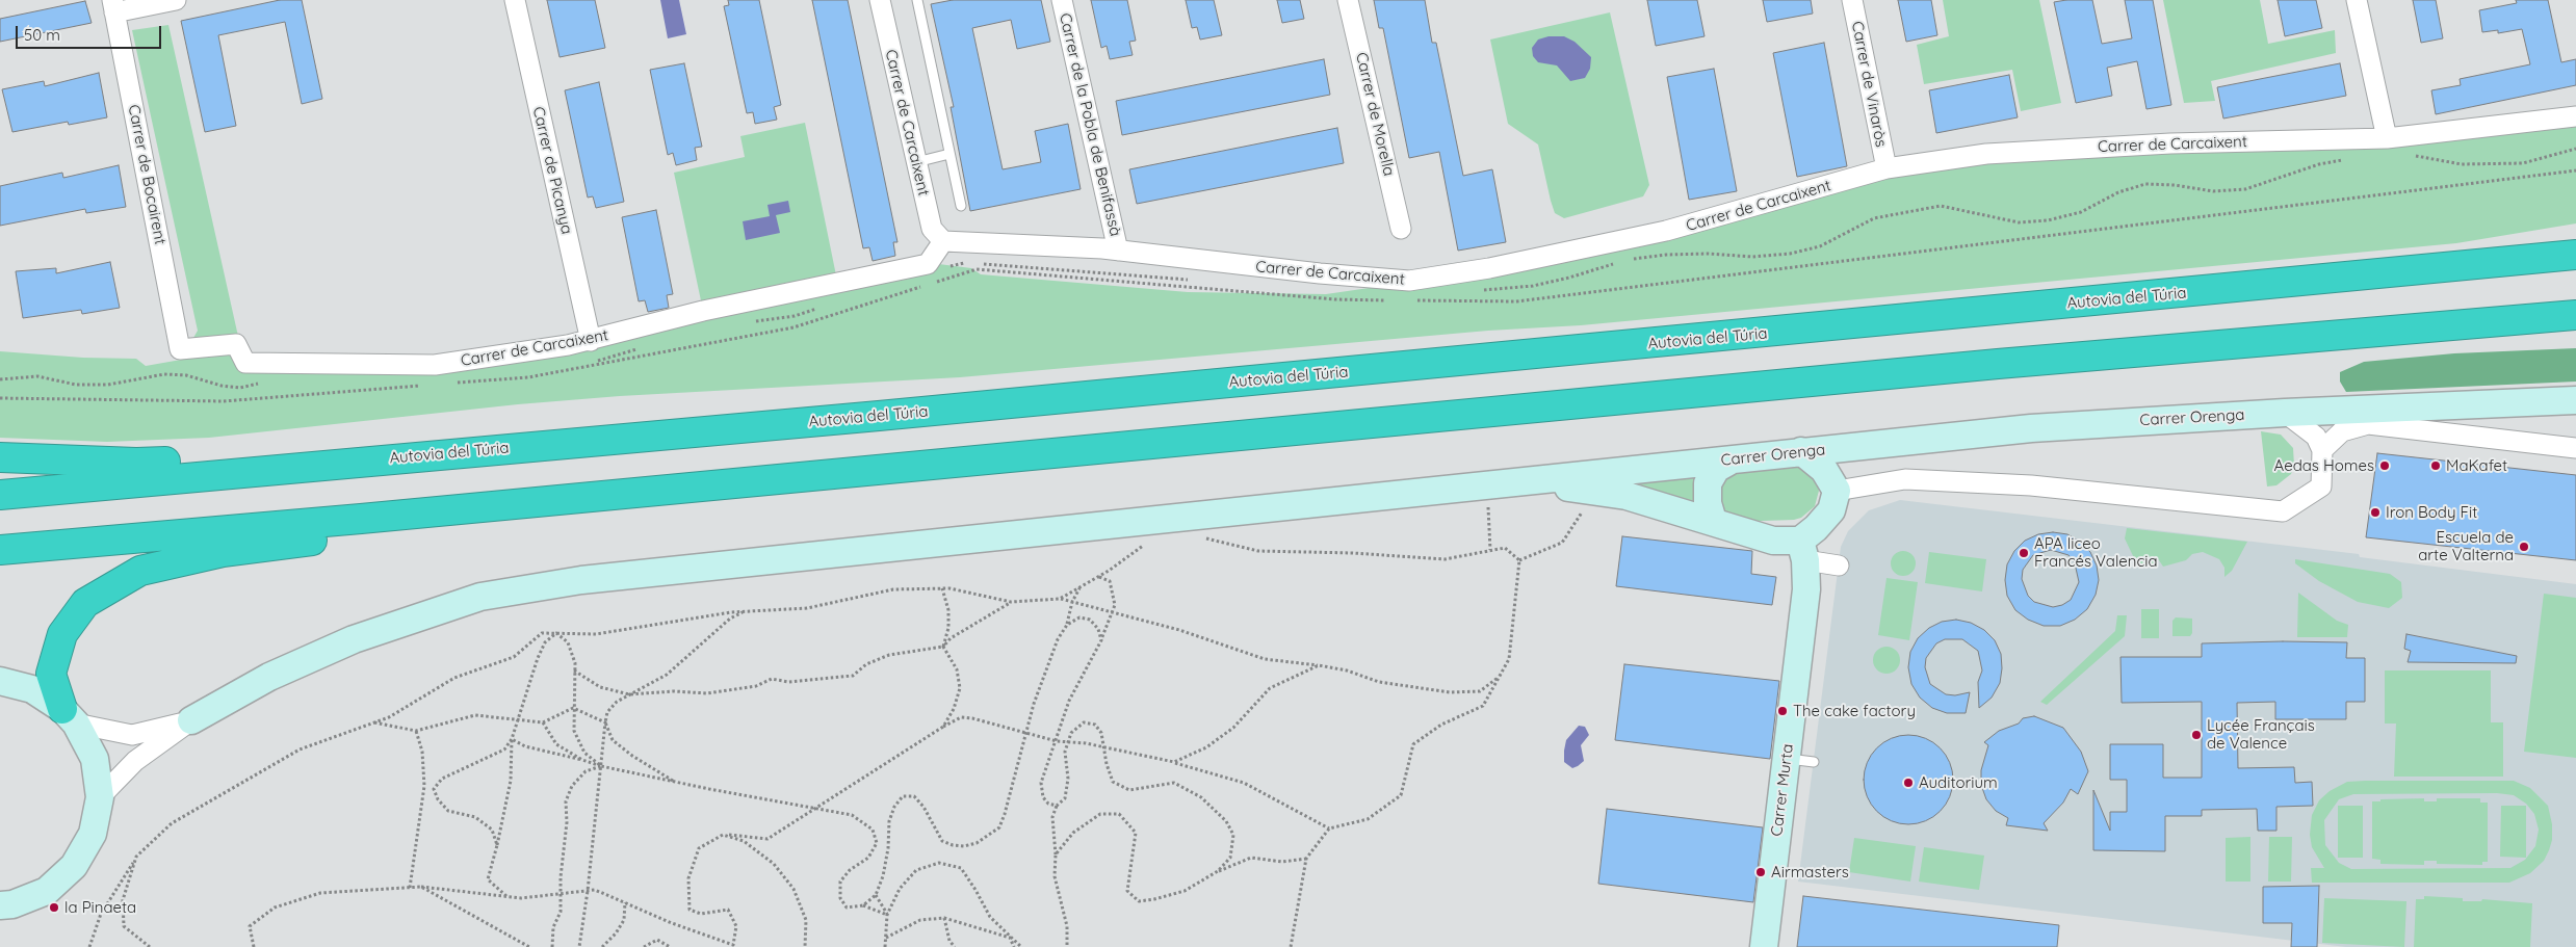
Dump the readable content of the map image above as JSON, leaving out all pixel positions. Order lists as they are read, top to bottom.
{
  "streets": {
    "highway": ["Autovia del Túria"],
    "street": [
      "Carrer de Vinaròs",
      "Carrer de Morella",
      "Carrer de Carcaixent",
      "Carrer de la Pobla de Benifassà",
      "Carrer de Picanya",
      "Carrer de Bocairent",
      "Carrer Orenga",
      "Carrer Murta"
    ]
  },
  "crossings": [
    ["Carrer de Vinaròs", "Carrer de Carcaixent"],
    ["Carrer de Carcaixent", "Carrer de la Pobla de Benifassà"],
    ["Carrer de Carcaixent", "Carrer de Picanya"],
    ["Carrer de Carcaixent", "Carrer de Bocairent"],
    ["Carrer Orenga", "Carrer Murta"]
  ],
  "places": [
    "Aedas Homes",
    "MaKafet",
    "Iron Body Fit",
    "Escuela de arte Valterna",
    "APA liceo Francés Valencia",
    "The cake factory",
    "Lycée Français de Valence",
    "Auditorium",
    "Airmasters",
    "la Pinaeta"
  ],
  "scale_bar": "50 m"
}
